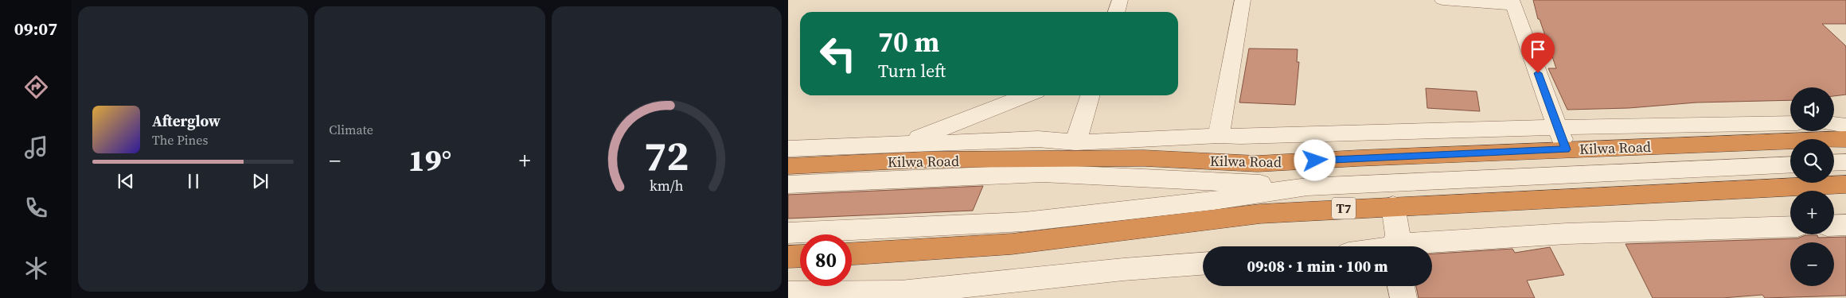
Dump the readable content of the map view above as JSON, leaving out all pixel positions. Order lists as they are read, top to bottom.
{
  "streets": {
    "highway": ["Kilwa Road", "T7"]
  },
  "page": {
    "tabs": "09:07",
    "tile": "Climate",
    "turn": ["70 m", "Turn left"],
    "map_buttons": ["+", "−"],
    "song": ["Afterglow", "The Pines"],
    "heat": ["−", "19°", "+"],
    "limit": "80",
    "trip": "09:08 · 1 min · 100 m",
    "gauge": ["72", "km/h"]
  }
}
